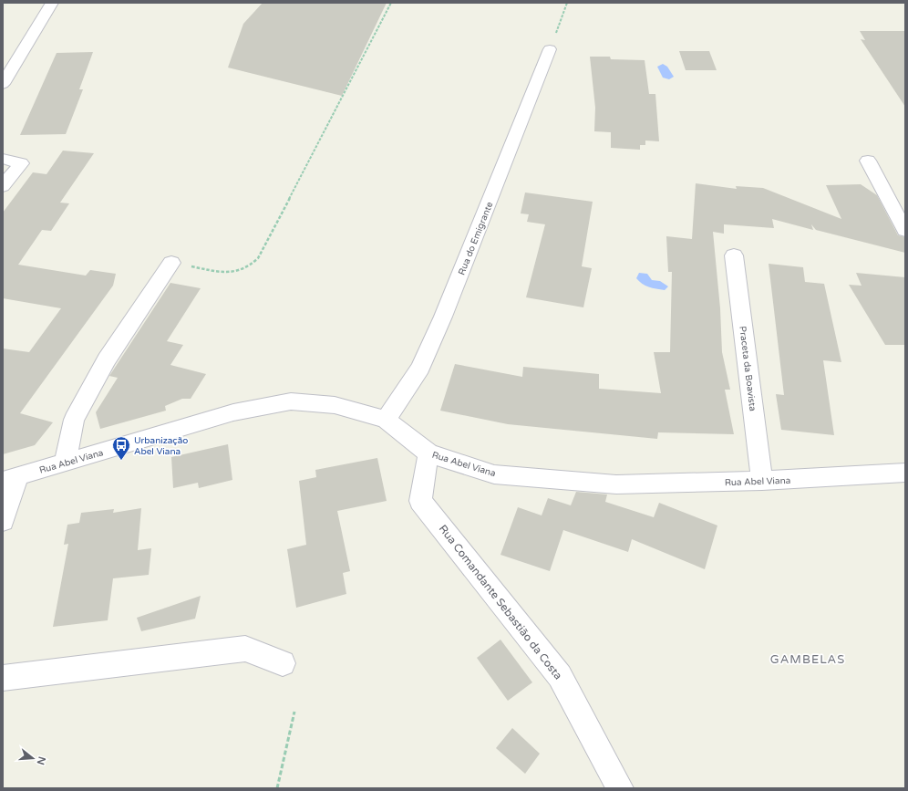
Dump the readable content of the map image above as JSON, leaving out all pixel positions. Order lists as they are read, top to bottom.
{
  "streets": {
    "street": [
      "Rua do Emigrante",
      "Praceta da Boavista",
      "Rua Abel Viana",
      "Rua Comandante Sebastião da Costa"
    ]
  },
  "crossings": [
    ["Rua do Emigrante", "Rua Abel Viana"],
    ["Praceta da Boavista", "Rua Abel Viana"],
    ["Rua Abel Viana", "Rua Comandante Sebastião da Costa"]
  ],
  "districts": ["GAMBELAS"],
  "places": {
    "bus stop": ["Urbanização Abel Viana"]
  },
  "north": "right"
}
